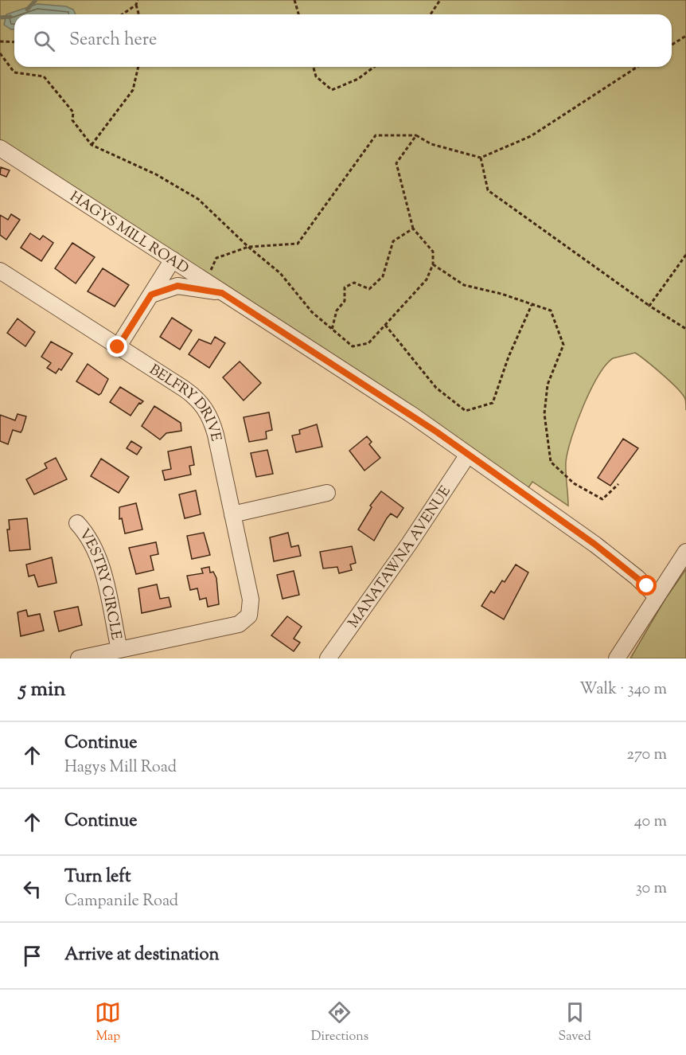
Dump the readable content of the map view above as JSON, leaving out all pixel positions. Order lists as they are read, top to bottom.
{
  "streets": {
    "street": [
      "HAGYS MILL ROAD",
      "BELFRY DRIVE",
      "MANATAWNA AVENUE",
      "VESTRY CIRCLE"
    ]
  },
  "crossings": [
    ["HAGYS MILL ROAD", "MANATAWNA AVENUE"],
    ["BELFRY DRIVE", "VESTRY CIRCLE"]
  ],
  "page": {
    "search": "Search here",
    "heading": ["5 min", "Walk · 340 m"],
    "list": [
      ["Continue", "Hagys Mill Road", "270 m"],
      ["Continue", "40 m"],
      ["Turn left", "Campanile Road", "30 m"],
      "Arrive at destination"
    ],
    "nav": ["Map", "Directions", "Saved"]
  }
}
